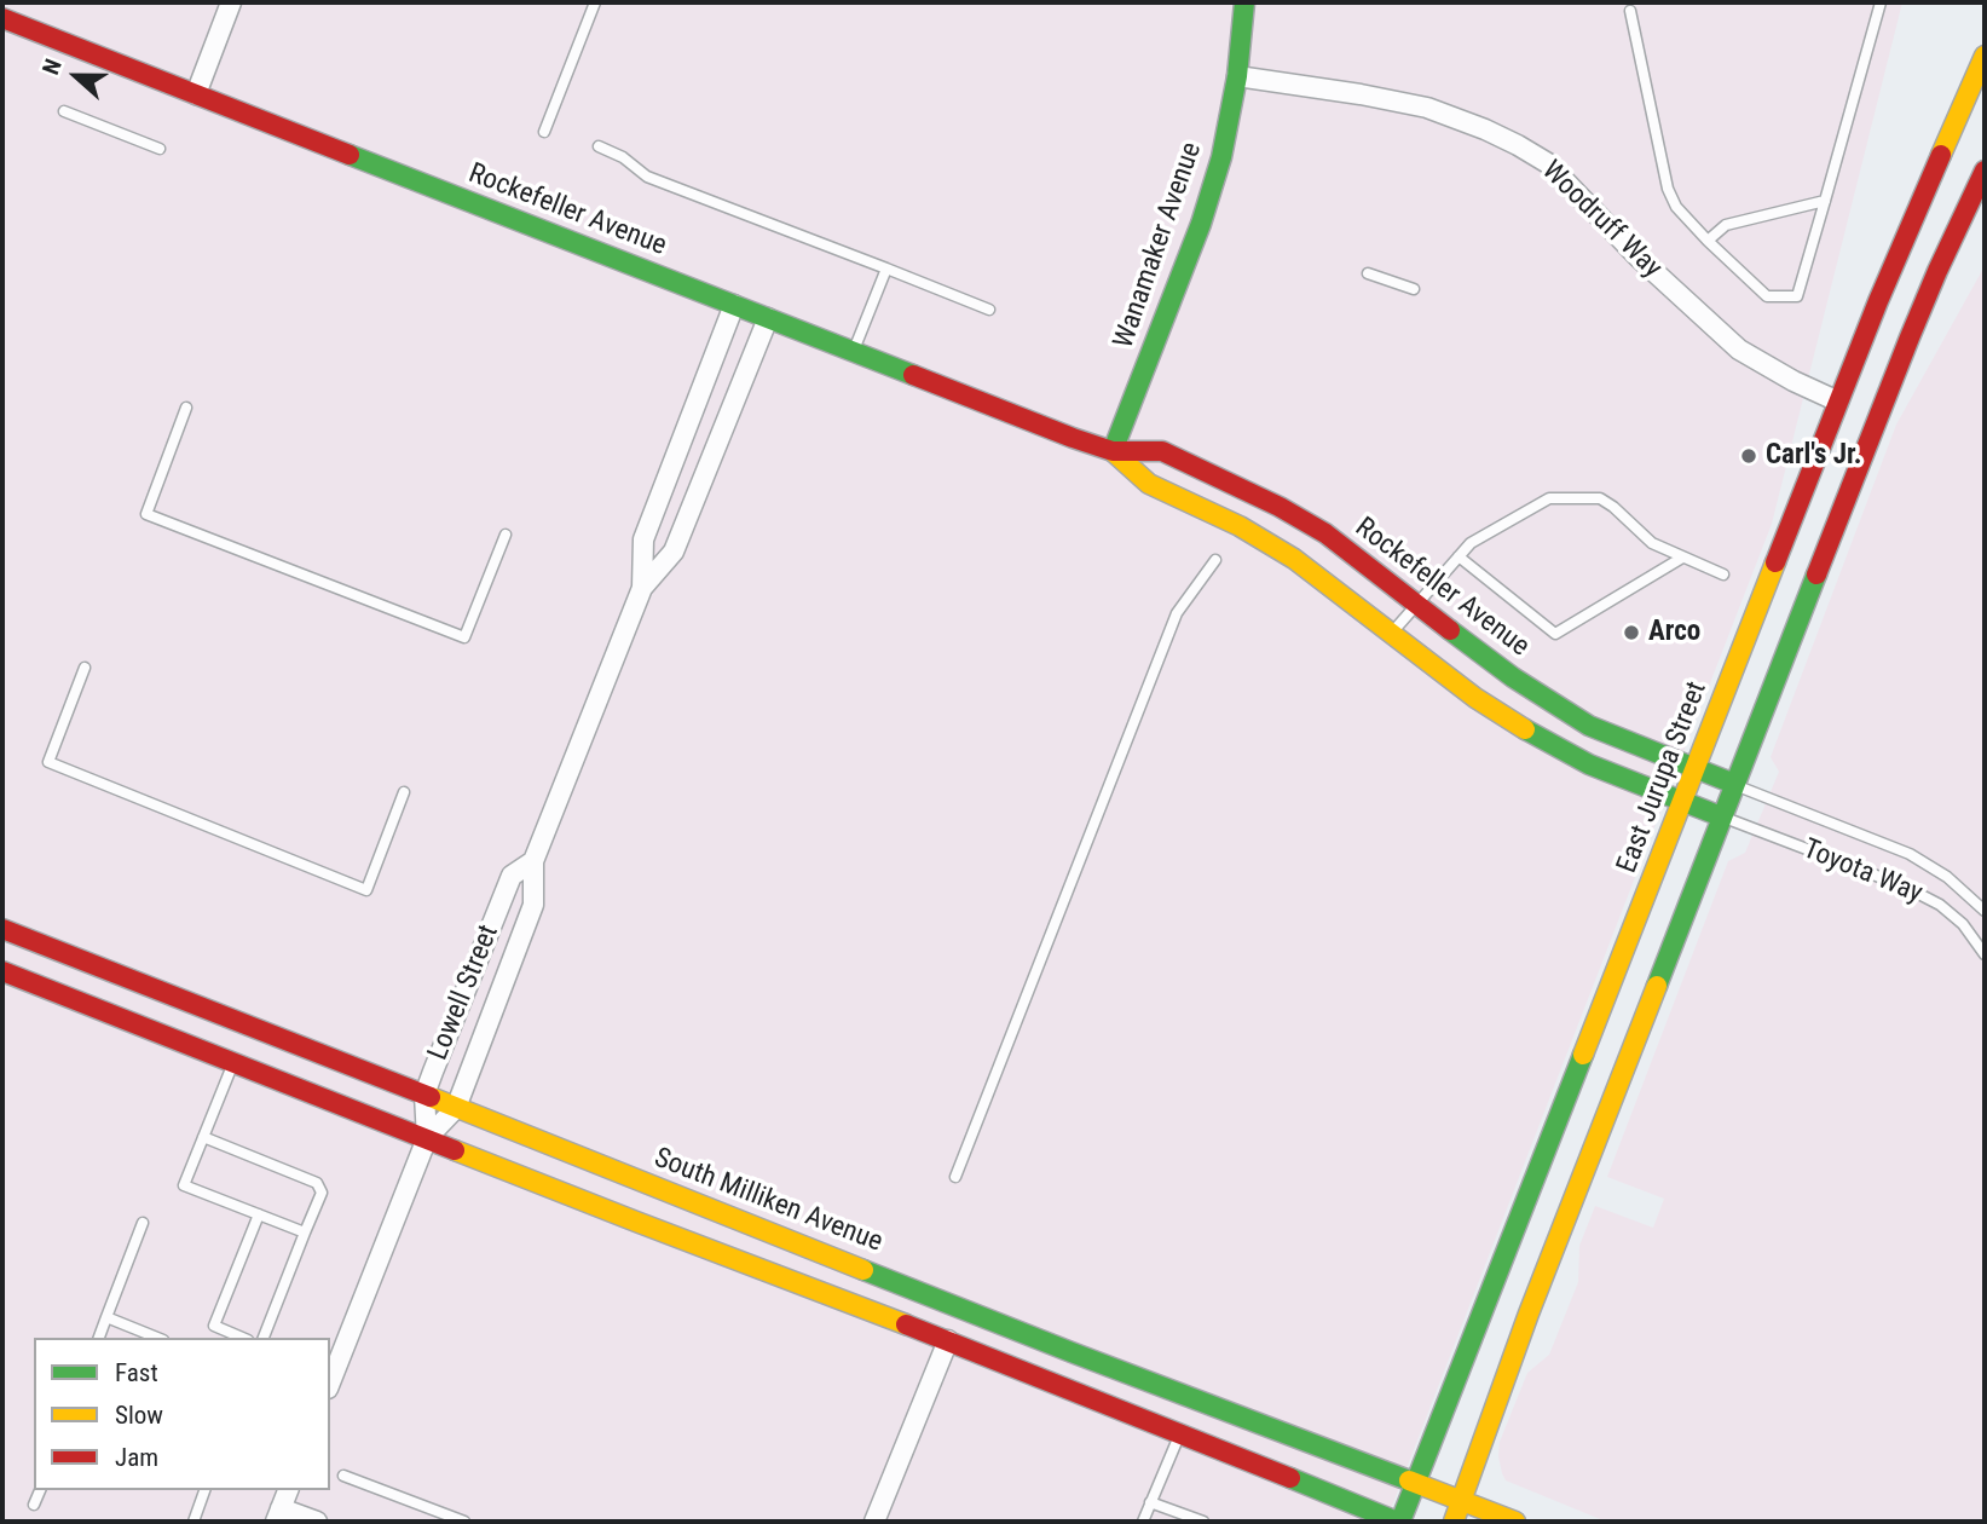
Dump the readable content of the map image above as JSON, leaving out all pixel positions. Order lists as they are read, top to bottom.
{
  "streets": {
    "main road": [
      "Rockefeller Avenue",
      "Wanamaker Avenue",
      "East Jurupa Street",
      "South Milliken Avenue"
    ],
    "street": ["Woodruff Way", "Lowell Street"],
    "lane": ["Toyota Way"]
  },
  "crossings": [
    ["Rockefeller Avenue", "Wanamaker Avenue"],
    ["Rockefeller Avenue", "East Jurupa Street"],
    ["Rockefeller Avenue", "Toyota Way"],
    ["Rockefeller Avenue", "Lowell Street"],
    ["Woodruff Way", "Wanamaker Avenue"],
    ["Woodruff Way", "East Jurupa Street"],
    ["East Jurupa Street", "South Milliken Avenue"],
    ["Lowell Street", "South Milliken Avenue"]
  ],
  "places": ["Carl's Jr.", "Arco"],
  "legend": ["Fast", "Slow", "Jam"],
  "north": "left"
}
